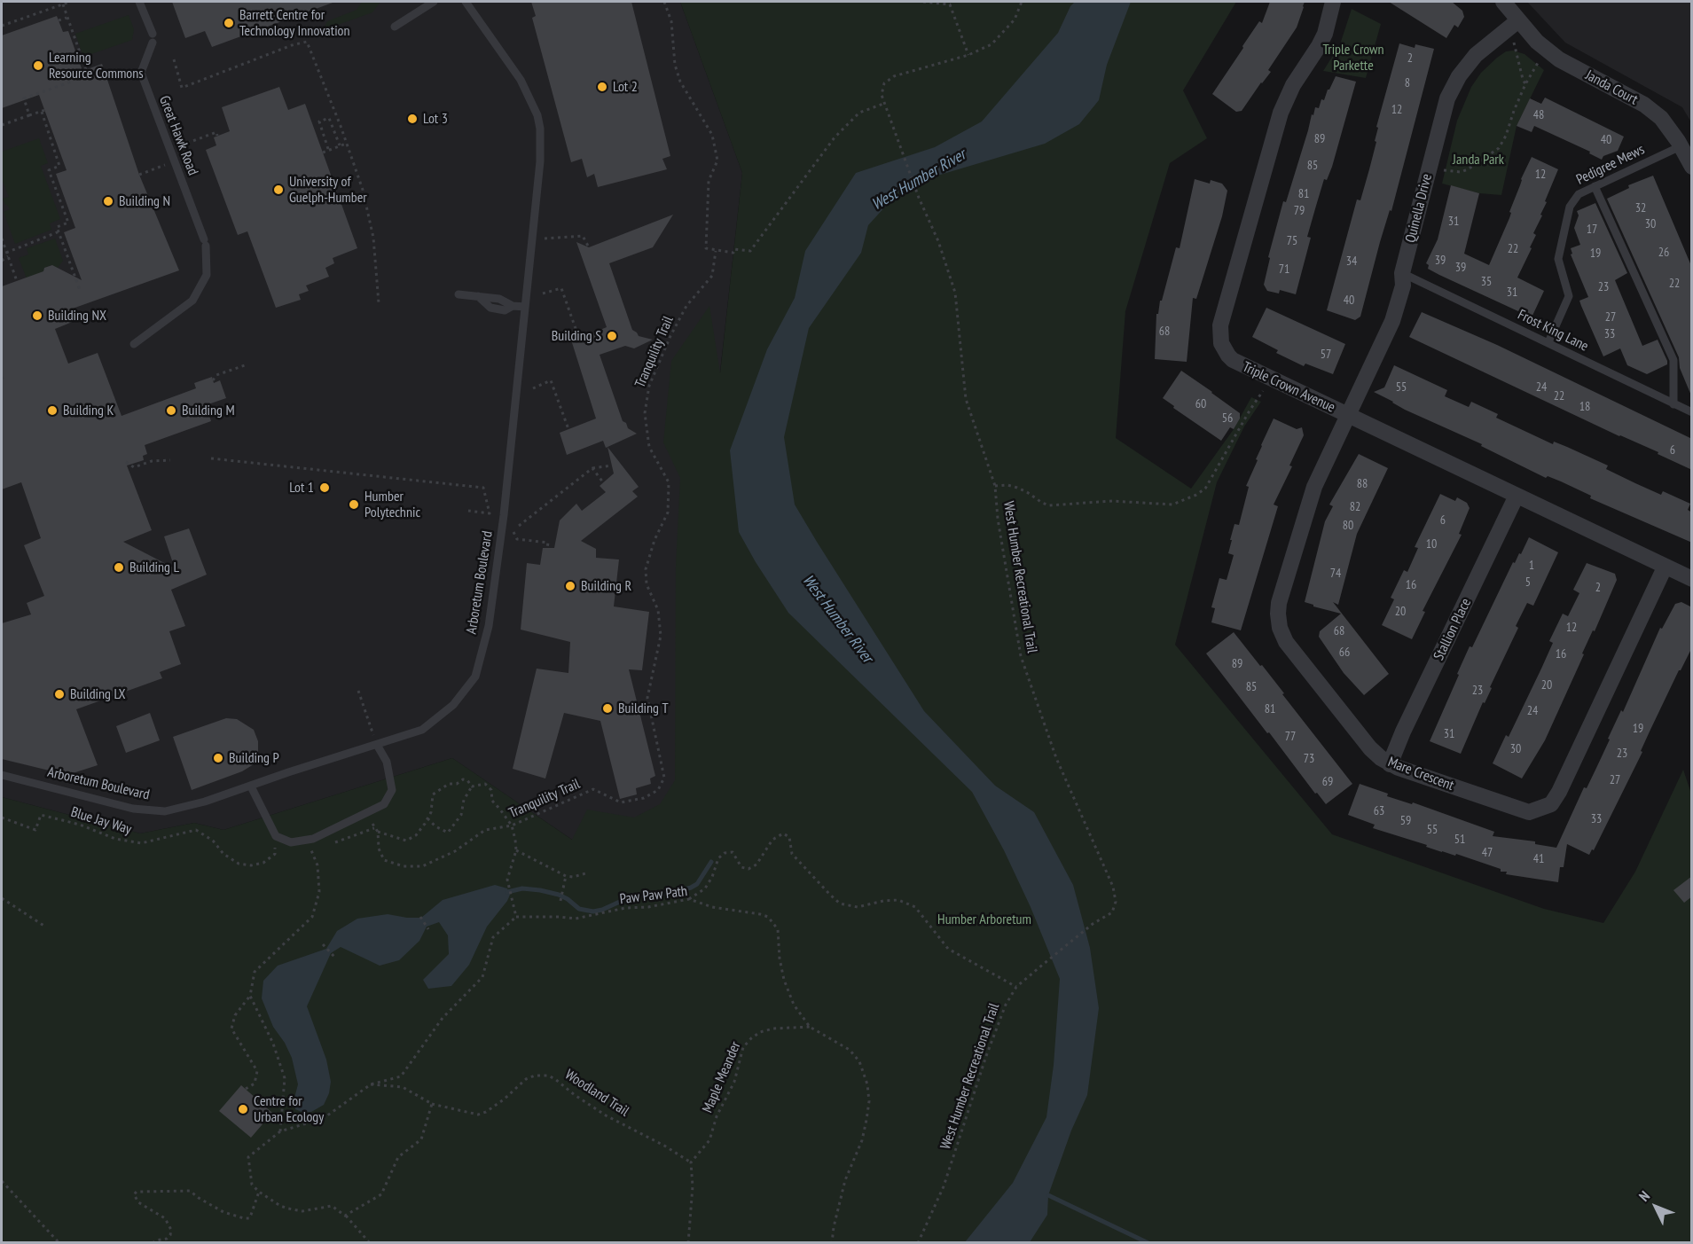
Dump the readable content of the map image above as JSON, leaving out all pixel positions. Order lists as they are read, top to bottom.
{
  "streets": {
    "street": [
      "Janda Court",
      "Quinella Drive",
      "Triple Crown Avenue",
      "Stallion Place",
      "Mare Crescent"
    ],
    "lane": [
      "Great Hawk Road",
      "Pedigree Mews",
      "Frost King Lane",
      "Arboretum Boulevard"
    ],
    "path": [
      "Tranquility Trail",
      "West Humber Recreational Trail",
      "Blue Jay Way",
      "Paw Paw Path",
      "Maple Meander",
      "Woodland Trail"
    ]
  },
  "crossings": [
    ["Janda Court", "Pedigree Mews"],
    ["Janda Court", "Quinella Drive"],
    ["Pedigree Mews", "Frost King Lane"],
    ["Quinella Drive", "Frost King Lane"],
    ["Quinella Drive", "Triple Crown Avenue"],
    ["Quinella Drive", "Mare Crescent"],
    ["Triple Crown Avenue", "Stallion Place"],
    ["Triple Crown Avenue", "Mare Crescent"],
    ["Stallion Place", "Mare Crescent"],
    ["Paw Paw Path", "Maple Meander"],
    ["Maple Meander", "Woodland Trail"]
  ],
  "water": ["West Humber River"],
  "parks": ["Triple Crown Parkette", "Janda Park", "Humber Arboretum"],
  "places": [
    "Barrett Centre for Technology Innovation",
    "Learning Resource Commons",
    "Lot 2",
    "Lot 3",
    "University of Guelph-Humber",
    "Building N",
    "Building NX",
    "Building S",
    "Building K",
    "Building M",
    "Lot 1",
    "Humber Polytechnic",
    "Building L",
    "Building R",
    "Building LX",
    "Building T",
    "Building P",
    "Centre for Urban Ecology"
  ],
  "house_numbers": [
    "2",
    "8",
    "12",
    "48",
    "89",
    "40",
    "85",
    "12",
    "81",
    "32",
    "79",
    "31",
    "30",
    "17",
    "75",
    "22",
    "26",
    "19",
    "39",
    "34",
    "39",
    "71",
    "35",
    "22",
    "23",
    "31",
    "40",
    "27",
    "68",
    "33",
    "57",
    "55",
    "24",
    "22",
    "60",
    "18",
    "56",
    "6",
    "88",
    "82",
    "6",
    "80",
    "10",
    "1",
    "74",
    "5",
    "16",
    "2",
    "20",
    "12",
    "68",
    "66",
    "16",
    "89",
    "20",
    "85",
    "23",
    "81",
    "24",
    "19",
    "31",
    "77",
    "30",
    "23",
    "73",
    "27",
    "69",
    "63",
    "33",
    "59",
    "55",
    "51",
    "47",
    "41"
  ],
  "north": "top left"
}
